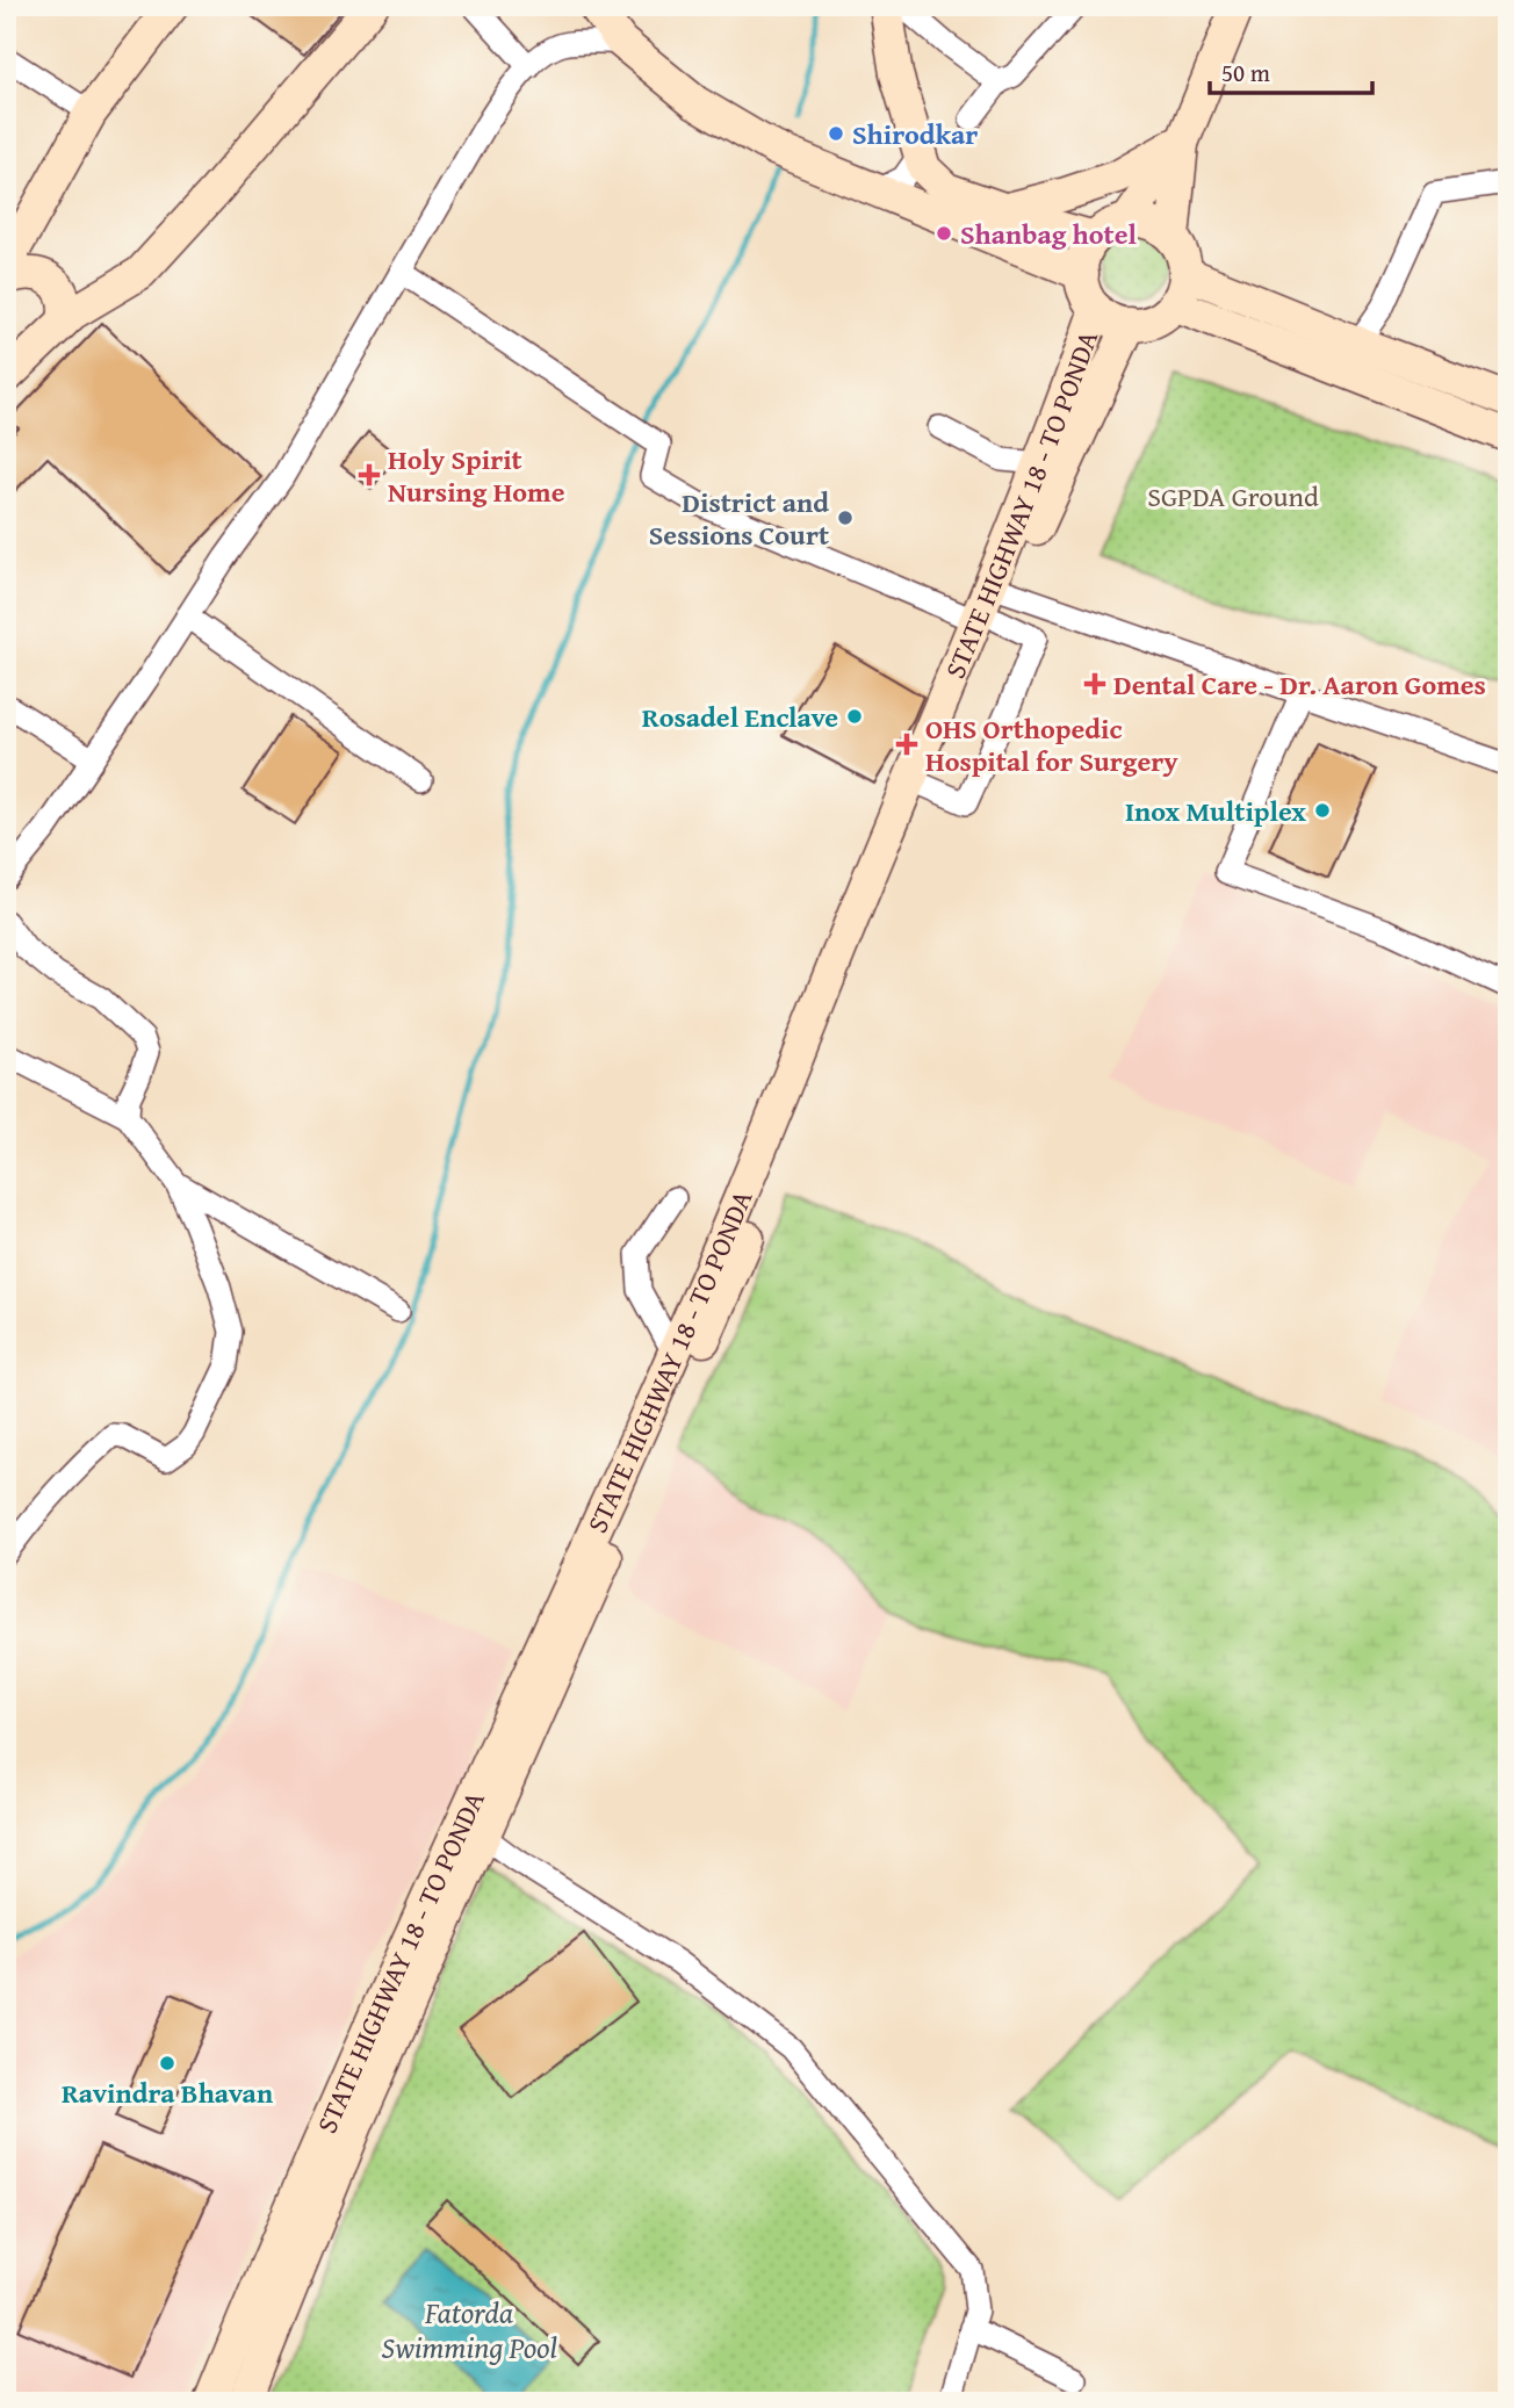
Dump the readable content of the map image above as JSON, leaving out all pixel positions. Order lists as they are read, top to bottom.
{
  "streets": {
    "main road": ["STATE HIGHWAY 18 - TO PONDA"]
  },
  "water": ["Fatorda Swimming Pool"],
  "parks": ["SGPDA Ground"],
  "places": {
    "other": [
      "Shirodkar",
      "Shanbag hotel",
      "District and Sessions Court",
      "Rosadel Enclave",
      "Inox Multiplex",
      "Ravindra Bhavan"
    ],
    "health": ["Holy Spirit Nursing Home", "Dental Care - Dr. Aaron Gomes", "OHS Orthopedic Hospital for Surgery"]
  },
  "scale_bar": "50 m"
}
